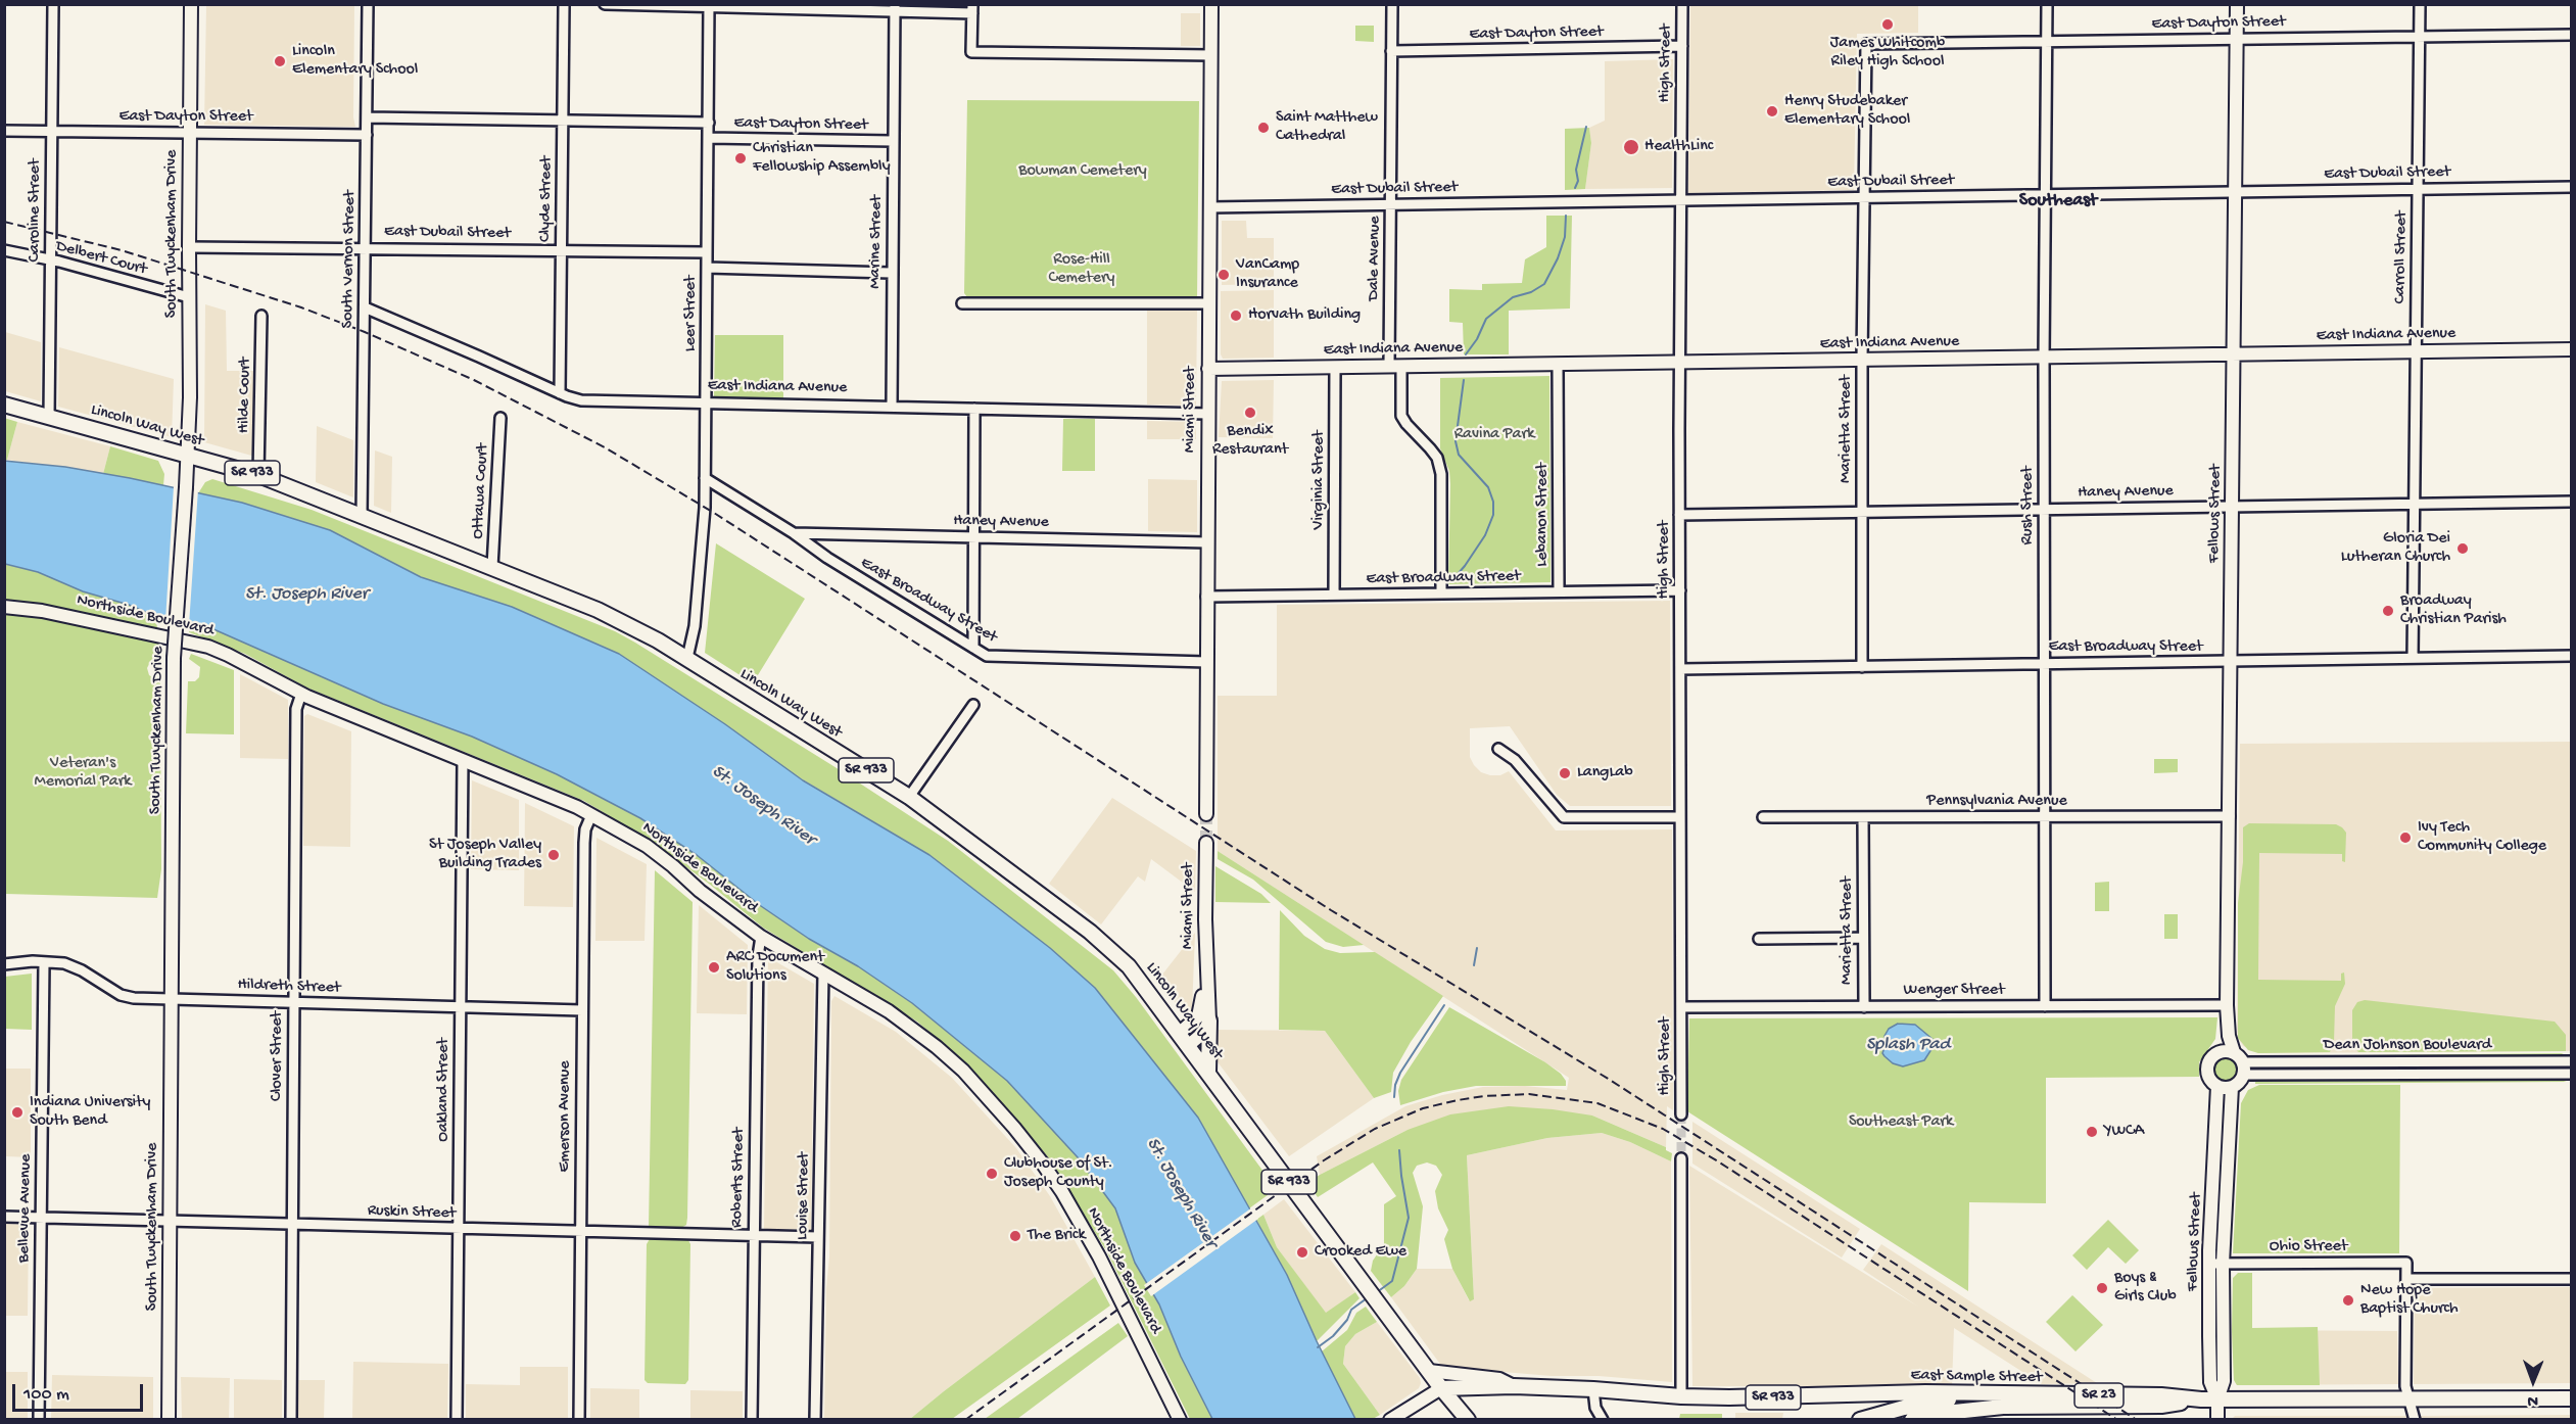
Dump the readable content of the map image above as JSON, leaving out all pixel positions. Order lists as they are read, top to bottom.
{
  "streets": {
    "main road": [
      "Lincoln Way West",
      "SR 933",
      "East Sample Street",
      "SR 23"
    ],
    "street": [
      "East Dayton Street",
      "High Street",
      "East Dubail Street",
      "Clyde Street",
      "Caroline Street",
      "South Twyckenham Drive",
      "Marine Street",
      "Carroll Street",
      "Delbert Court",
      "Dale Avenue",
      "South Vernon Street",
      "Leer Street",
      "East Indiana Avenue",
      "Hilde Court",
      "Miami Street",
      "Marietta Street",
      "Virginia Street",
      "Ottawa Court",
      "Haney Avenue",
      "Rush Street",
      "Fellows Street",
      "Lebanon Street",
      "East Broadway Street",
      "Northside Boulevard",
      "Pennsylvania Avenue",
      "Hildreth Street",
      "Wenger Street",
      "Dean Johnson Boulevard",
      "Clover Street",
      "Oakland Street",
      "Emerson Avenue",
      "Roberts Street",
      "Louise Street",
      "Bellevue Avenue",
      "Ruskin Street",
      "Ohio Street"
    ]
  },
  "crossings": [
    ["East Dayton Street", "High Street"],
    ["East Dayton Street", "Clyde Street"],
    ["East Dayton Street", "Caroline Street"],
    ["East Dayton Street", "South Twyckenham Drive"],
    ["East Dayton Street", "Marine Street"],
    ["East Dayton Street", "Carroll Street"],
    ["East Dayton Street", "Dale Avenue"],
    ["East Dayton Street", "South Vernon Street"],
    ["East Dayton Street", "Leer Street"],
    ["East Dayton Street", "Marietta Street"],
    ["East Dayton Street", "Rush Street"],
    ["East Dayton Street", "Fellows Street"],
    ["High Street", "East Dubail Street"],
    ["High Street", "East Indiana Avenue"],
    ["High Street", "Haney Avenue"],
    ["High Street", "East Broadway Street"],
    ["High Street", "Wenger Street"],
    ["East Dubail Street", "Clyde Street"],
    ["East Dubail Street", "South Twyckenham Drive"],
    ["East Dubail Street", "Carroll Street"],
    ["East Dubail Street", "Dale Avenue"],
    ["East Dubail Street", "South Vernon Street"],
    ["East Dubail Street", "Leer Street"],
    ["East Dubail Street", "Miami Street"],
    ["East Dubail Street", "Marietta Street"],
    ["East Dubail Street", "Rush Street"],
    ["East Dubail Street", "Fellows Street"],
    ["Clyde Street", "East Indiana Avenue"],
    ["Caroline Street", "Delbert Court"],
    ["Caroline Street", "Lincoln Way West"],
    ["South Twyckenham Drive", "Delbert Court"],
    ["South Twyckenham Drive", "Lincoln Way West"],
    ["South Twyckenham Drive", "Hildreth Street"],
    ["South Twyckenham Drive", "Ruskin Street"],
    ["Marine Street", "East Indiana Avenue"],
    ["Carroll Street", "East Indiana Avenue"],
    ["Carroll Street", "Haney Avenue"],
    ["Carroll Street", "East Broadway Street"],
    ["Dale Avenue", "East Indiana Avenue"],
    ["Dale Avenue", "East Broadway Street"],
    ["South Vernon Street", "East Indiana Avenue"],
    ["South Vernon Street", "Lincoln Way West"],
    ["Leer Street", "East Indiana Avenue"],
    ["Leer Street", "Lincoln Way West"],
    ["Leer Street", "East Broadway Street"],
    ["East Indiana Avenue", "Miami Street"],
    ["East Indiana Avenue", "Marietta Street"],
    ["East Indiana Avenue", "Virginia Street"],
    ["East Indiana Avenue", "Rush Street"],
    ["East Indiana Avenue", "Fellows Street"],
    ["East Indiana Avenue", "Lebanon Street"],
    ["Hilde Court", "Lincoln Way West"],
    ["Miami Street", "Lincoln Way West"],
    ["Miami Street", "Haney Avenue"],
    ["Miami Street", "East Broadway Street"],
    ["Lincoln Way West", "Ottawa Court"],
    ["Lincoln Way West", "East Sample Street"],
    ["Marietta Street", "Haney Avenue"],
    ["Marietta Street", "East Broadway Street"],
    ["Marietta Street", "Pennsylvania Avenue"],
    ["Marietta Street", "Wenger Street"],
    ["Virginia Street", "East Broadway Street"],
    ["Haney Avenue", "Rush Street"],
    ["Haney Avenue", "Fellows Street"],
    ["Haney Avenue", "East Broadway Street"],
    ["Rush Street", "East Broadway Street"],
    ["Rush Street", "Pennsylvania Avenue"],
    ["Rush Street", "Wenger Street"],
    ["Fellows Street", "East Broadway Street"],
    ["Fellows Street", "Pennsylvania Avenue"],
    ["Fellows Street", "Wenger Street"],
    ["Fellows Street", "Dean Johnson Boulevard"],
    ["Fellows Street", "Ohio Street"],
    ["Fellows Street", "East Sample Street"],
    ["Lebanon Street", "East Broadway Street"],
    ["Northside Boulevard", "Clover Street"],
    ["Northside Boulevard", "Oakland Street"],
    ["Northside Boulevard", "Emerson Avenue"],
    ["Northside Boulevard", "Roberts Street"],
    ["Northside Boulevard", "Louise Street"],
    ["Hildreth Street", "Clover Street"],
    ["Hildreth Street", "Oakland Street"],
    ["Hildreth Street", "Emerson Avenue"],
    ["Hildreth Street", "Bellevue Avenue"],
    ["Clover Street", "Ruskin Street"],
    ["Oakland Street", "Ruskin Street"],
    ["Emerson Avenue", "Ruskin Street"],
    ["Roberts Street", "Ruskin Street"],
    ["Louise Street", "Ruskin Street"],
    ["Bellevue Avenue", "Ruskin Street"],
    ["East Sample Street", "SR 23"]
  ],
  "districts": ["Southeast"],
  "water": ["St. Joseph River", "Splash Pad"],
  "parks": [
    "Bowman Cemetery",
    "Rose-Hill Cemetery",
    "Ravina Park",
    "Veteran's Memorial Park",
    "Southeast Park"
  ],
  "places": [
    "James Whitcomb Riley High School",
    "Lincoln Elementary School",
    "Henry Studebaker Elementary School",
    "Saint Matthew Cathedral",
    "HealthLinc",
    "Christian Fellowship Assembly",
    "VanCamp Insurance",
    "Horvath Building",
    "Bendix Restaurant",
    "Gloria Dei Lutheran Church",
    "Broadway Christian Parish",
    "LangLab",
    "Ivy Tech Community College",
    "St Joseph Valley Building Trades",
    "ARC Document Solutions",
    "Indiana University South Bend",
    "YWCA",
    "Clubhouse of St. Joseph County",
    "The Brick",
    "Crooked Ewe",
    "Boys & Girls Club",
    "New Hope Baptist Church"
  ],
  "scale_bar": "100 m",
  "north": "bottom"
}
